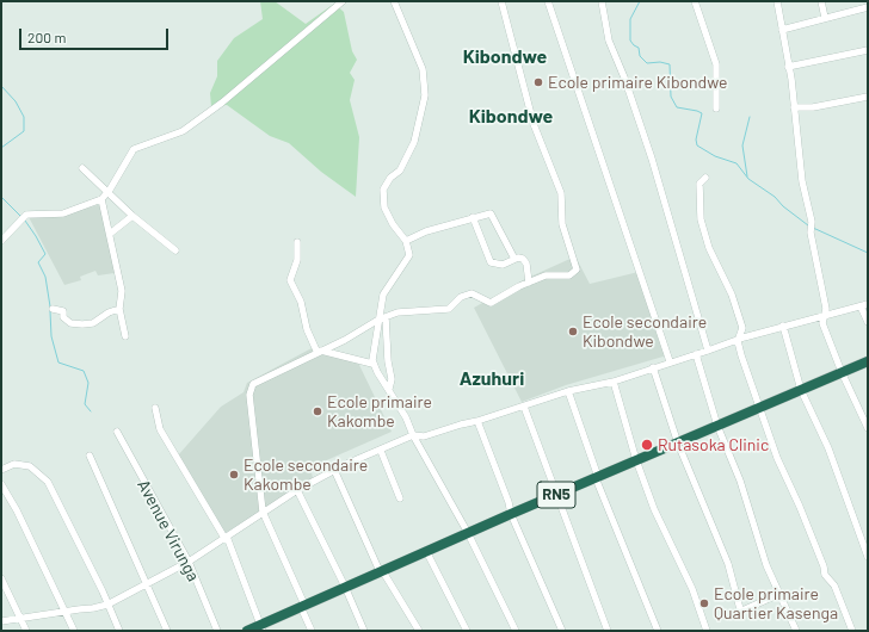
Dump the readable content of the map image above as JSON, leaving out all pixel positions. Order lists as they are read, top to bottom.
{
  "streets": {
    "highway": ["RN5"],
    "street": ["Avenue Virunga"]
  },
  "districts": ["Kibondwe", "Kibondwe", "Azuhuri"],
  "places": [
    "Ecole primaire Kibondwe",
    "Ecole secondaire Kibondwe",
    "Ecole primaire Kakombe",
    "Rutasoka Clinic",
    "Ecole secondaire Kakombe",
    "Ecole primaire Quartier Kasenga"
  ],
  "scale_bar": "200 m"
}
